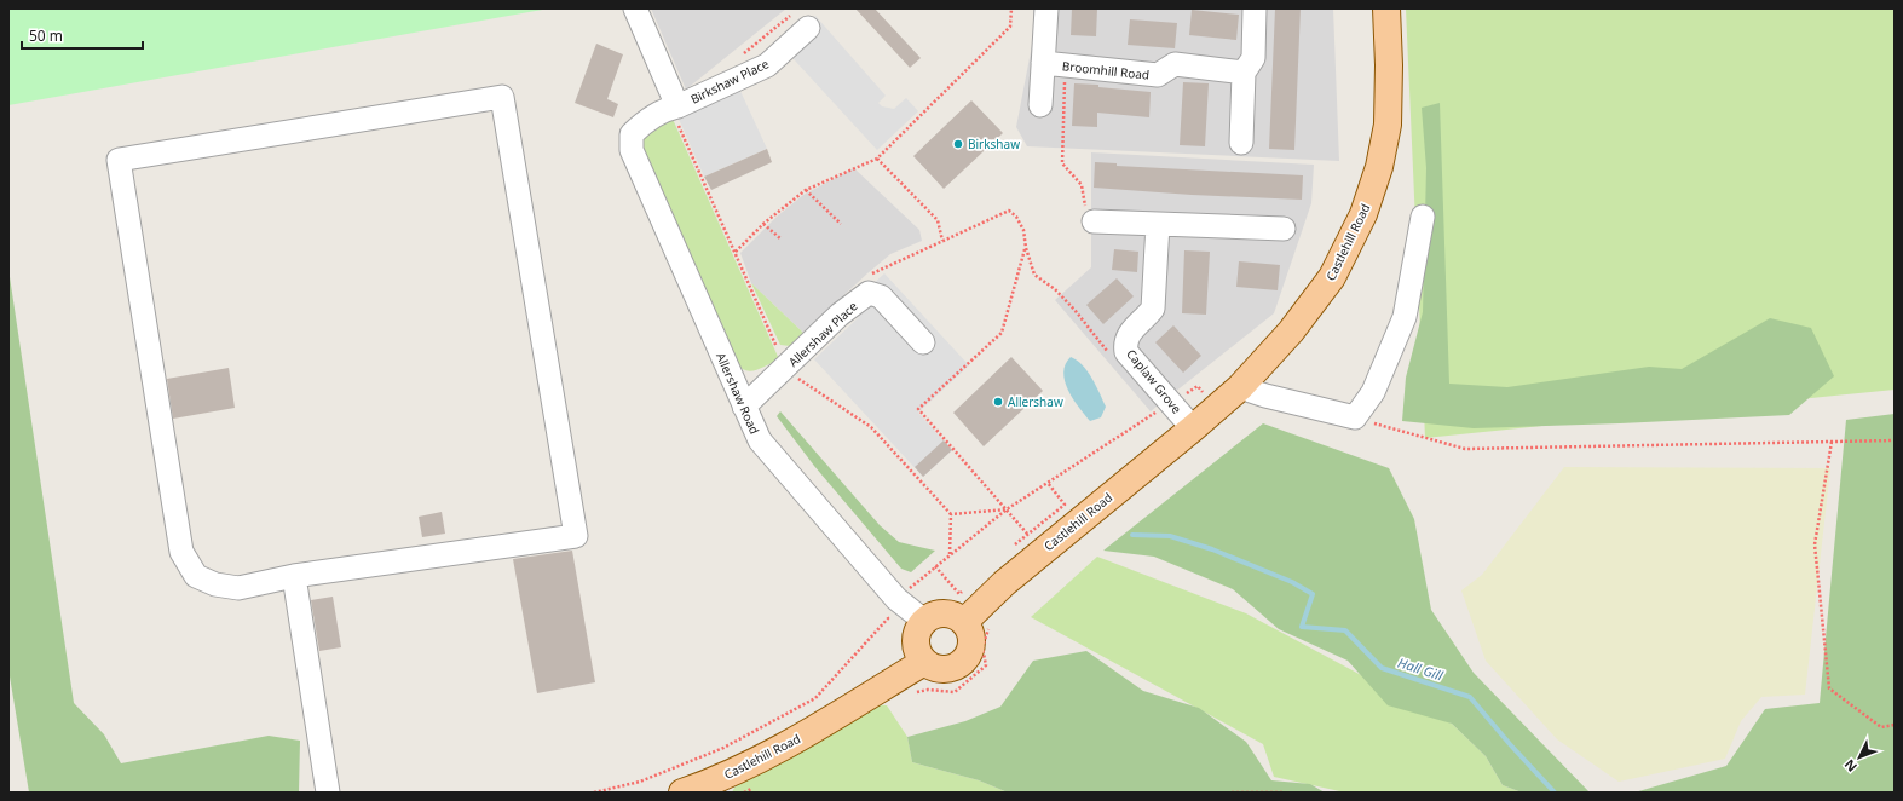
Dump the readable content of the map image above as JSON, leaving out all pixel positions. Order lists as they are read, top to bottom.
{
  "streets": {
    "main road": ["Castlehill Road"],
    "street": [
      "Broomhill Road",
      "Birkshaw Place",
      "Allershaw Place",
      "Caplaw Grove",
      "Allershaw Road"
    ]
  },
  "crossings": [
    ["Birkshaw Place", "Allershaw Road"],
    ["Castlehill Road", "Caplaw Grove"],
    ["Castlehill Road", "Allershaw Road"],
    ["Allershaw Place", "Allershaw Road"]
  ],
  "water": ["Hall Gill"],
  "places": ["Birkshaw", "Allershaw"],
  "scale_bar": "50 m",
  "north": "bottom left"
}
